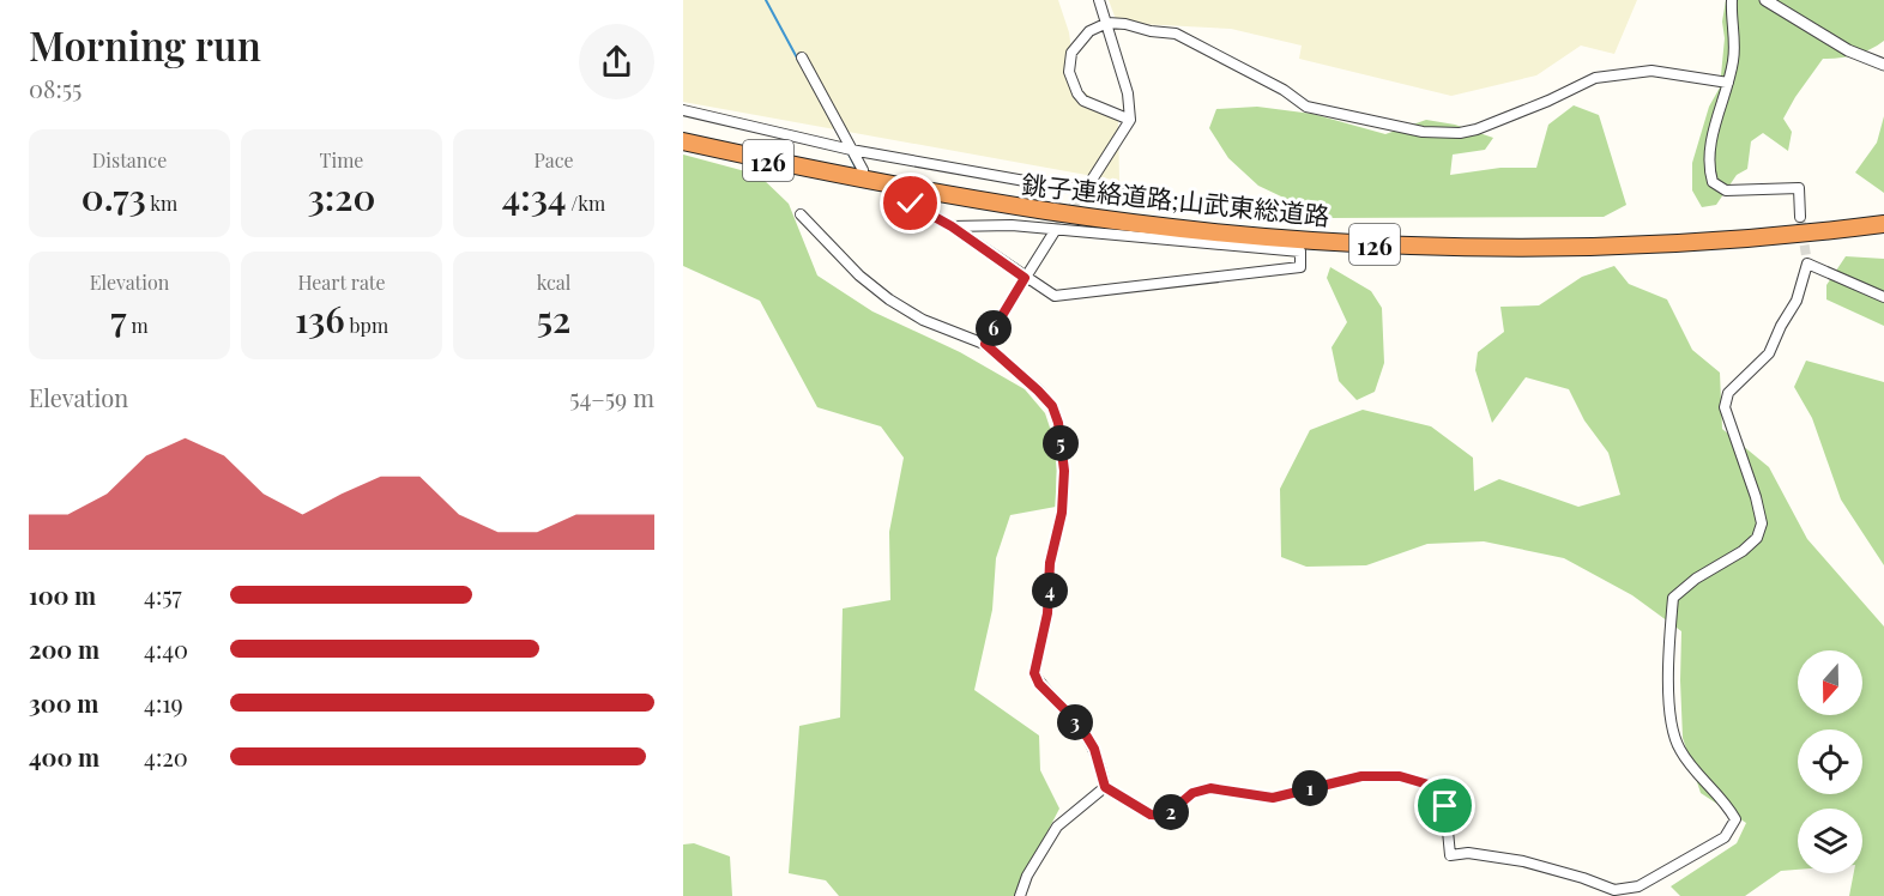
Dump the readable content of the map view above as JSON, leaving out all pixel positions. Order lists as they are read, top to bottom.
{
  "streets": {
    "highway": ["126", "銚子連絡道路;山武東総道路"]
  },
  "north": "bottom",
  "page": {
    "heading": ["Morning run", "08:55"],
    "stats": [
      ["Distance", "0.73 km"],
      ["Time", "3:20"],
      ["Pace", "4:34 /km"],
      ["Elevation", "7 m"],
      ["Heart rate", "136 bpm"],
      ["kcal", "52"]
    ],
    "pins": [
      "6",
      "5",
      "4",
      "3",
      "1",
      "2"
    ],
    "chart": ["Elevation", "54–59 m"],
    "list": [
      {
        "name": "100 m",
        "note": "4:57"
      },
      {
        "name": "200 m",
        "note": "4:40"
      },
      {
        "name": "300 m",
        "note": "4:19"
      },
      {
        "name": "400 m",
        "note": "4:20"
      }
    ]
  }
}
